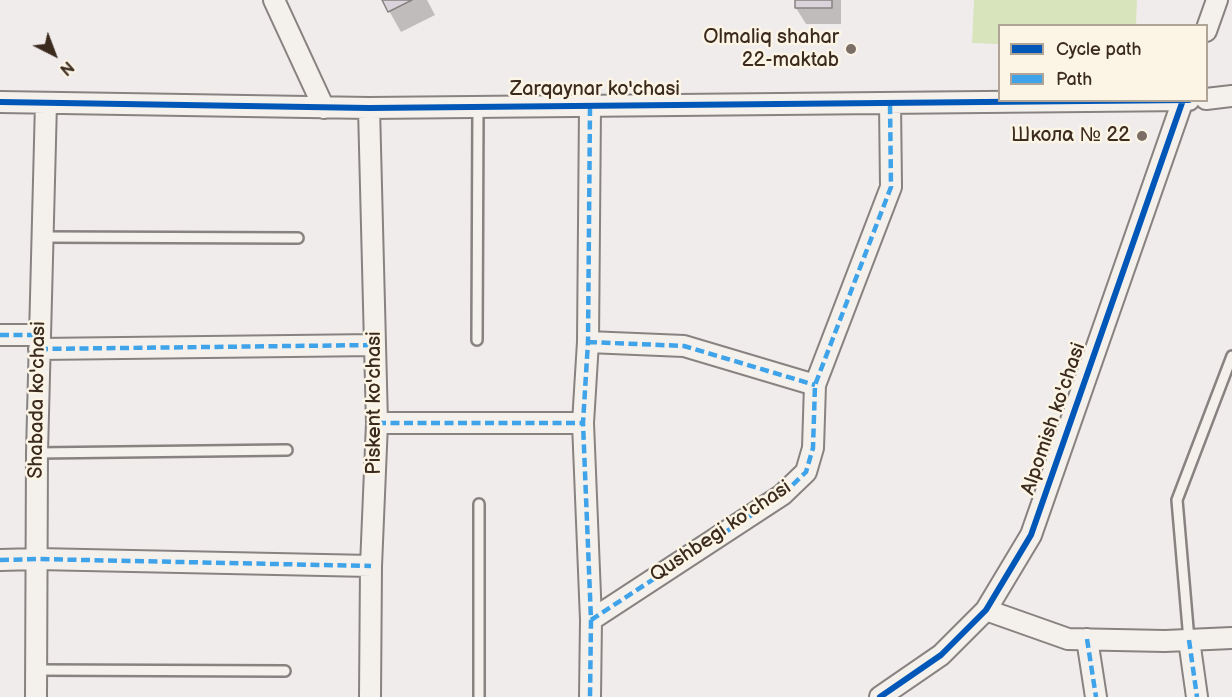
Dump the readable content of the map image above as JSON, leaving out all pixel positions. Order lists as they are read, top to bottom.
{
  "streets": {
    "street": [
      "Zarqaynar ko'chasi",
      "Shabada ko'chasi",
      "Piskent ko'chasi",
      "Alpomish ko'chasi",
      "Qushbegi ko'chasi"
    ]
  },
  "crossings": [
    ["Zarqaynar ko'chasi", "Shabada ko'chasi"],
    ["Zarqaynar ko'chasi", "Piskent ko'chasi"],
    ["Zarqaynar ko'chasi", "Qushbegi ko'chasi"]
  ],
  "places": ["Olmaliq shahar 22-maktab", "Школа № 22"],
  "legend": ["Cycle path", "Path"],
  "north": "bottom right"
}
